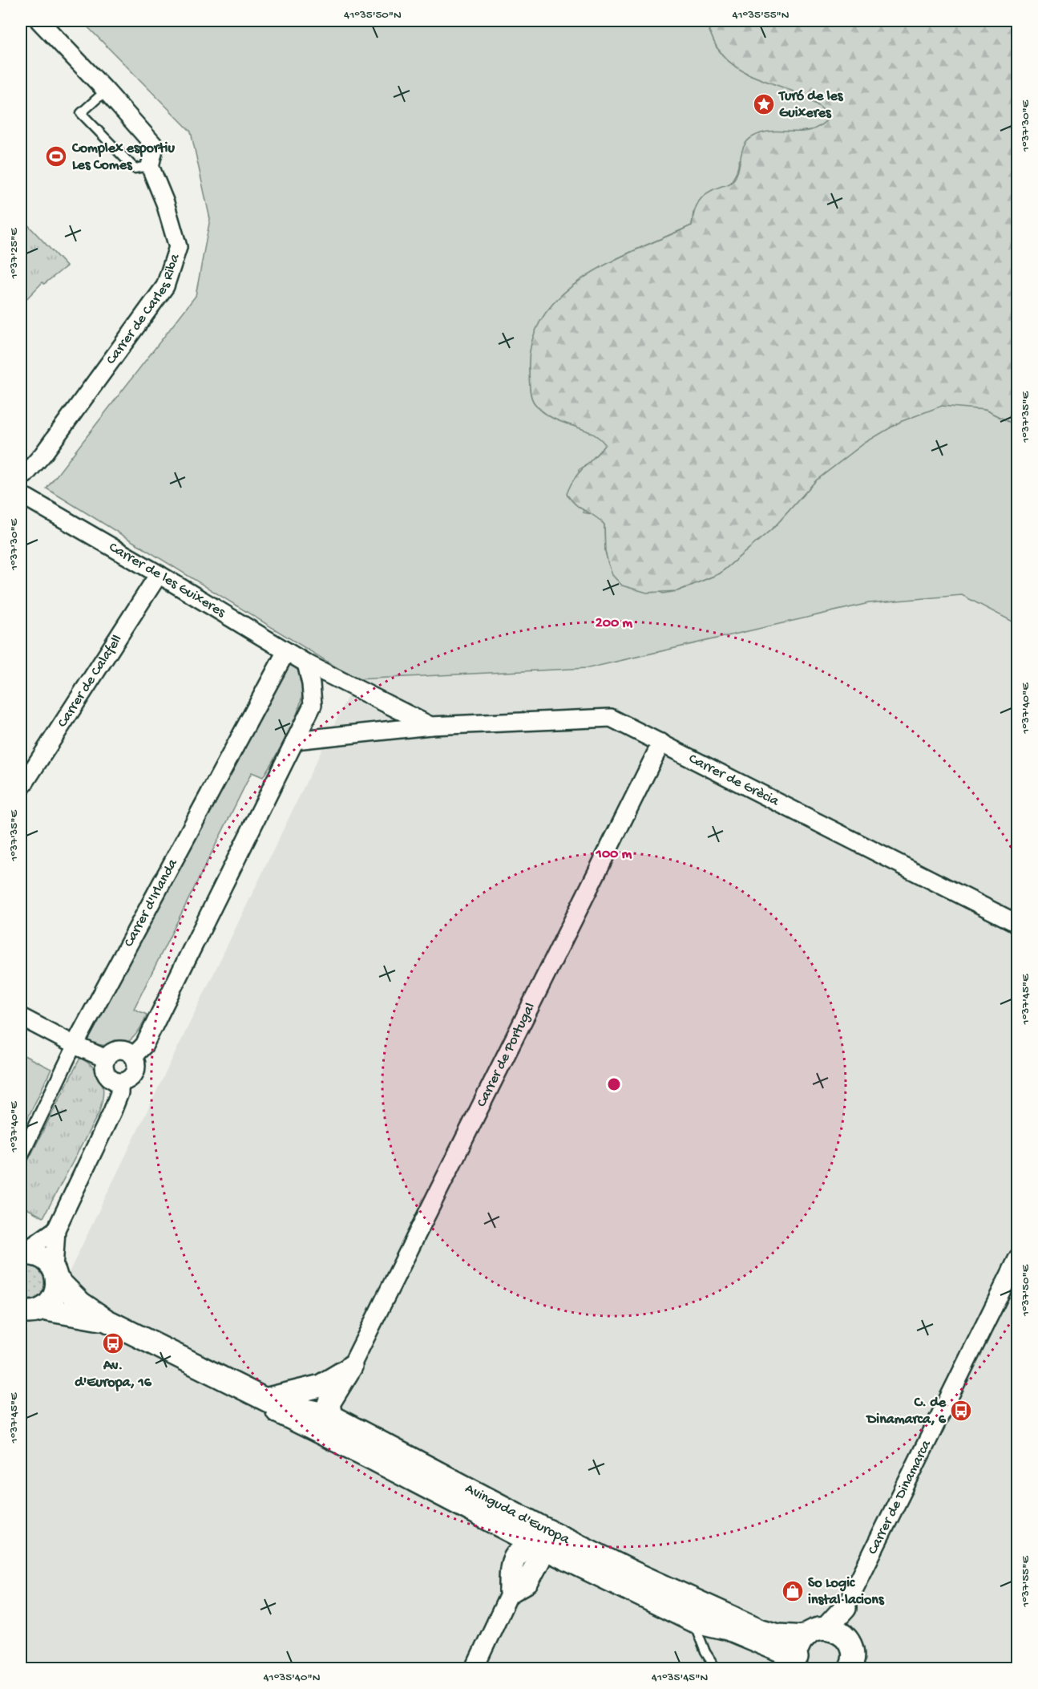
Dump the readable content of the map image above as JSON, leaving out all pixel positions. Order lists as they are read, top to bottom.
{
  "streets": {
    "street": [
      "Carrer de Carles Riba",
      "Carrer de les Guixeres",
      "Carrer de Calafell",
      "Carrer de Grècia",
      "Carrer d'Irlanda",
      "Carrer de Portugal",
      "Carrer de Dinamarca",
      "Avinguda d'Europa"
    ]
  },
  "crossings": [
    ["Carrer de les Guixeres", "Carrer de Calafell"],
    ["Carrer de les Guixeres", "Carrer de Grècia"],
    ["Carrer de les Guixeres", "Carrer d'Irlanda"],
    ["Carrer de Grècia", "Carrer de Portugal"]
  ],
  "places": {
    "place": ["Turó de les Guixeres"],
    "sports": ["Complex esportiu Les Comes"],
    "bus stop": ["Av. d'Europa, 16", "C. de Dinamarca, 6"],
    "shop": ["So Logic instal·lacions"]
  },
  "coordinates": [
    "41°35'50\"N",
    "41°35'55\"N",
    "1°37'30\"E",
    "1°37'25\"E",
    "1°37'35\"E",
    "1°37'40\"E",
    "1°37'45\"E",
    "1°37'50\"E",
    "1°37'55\"E",
    "41°35'40\"N",
    "41°35'45\"N"
  ],
  "rings": ["200 m", "100 m"]
}
